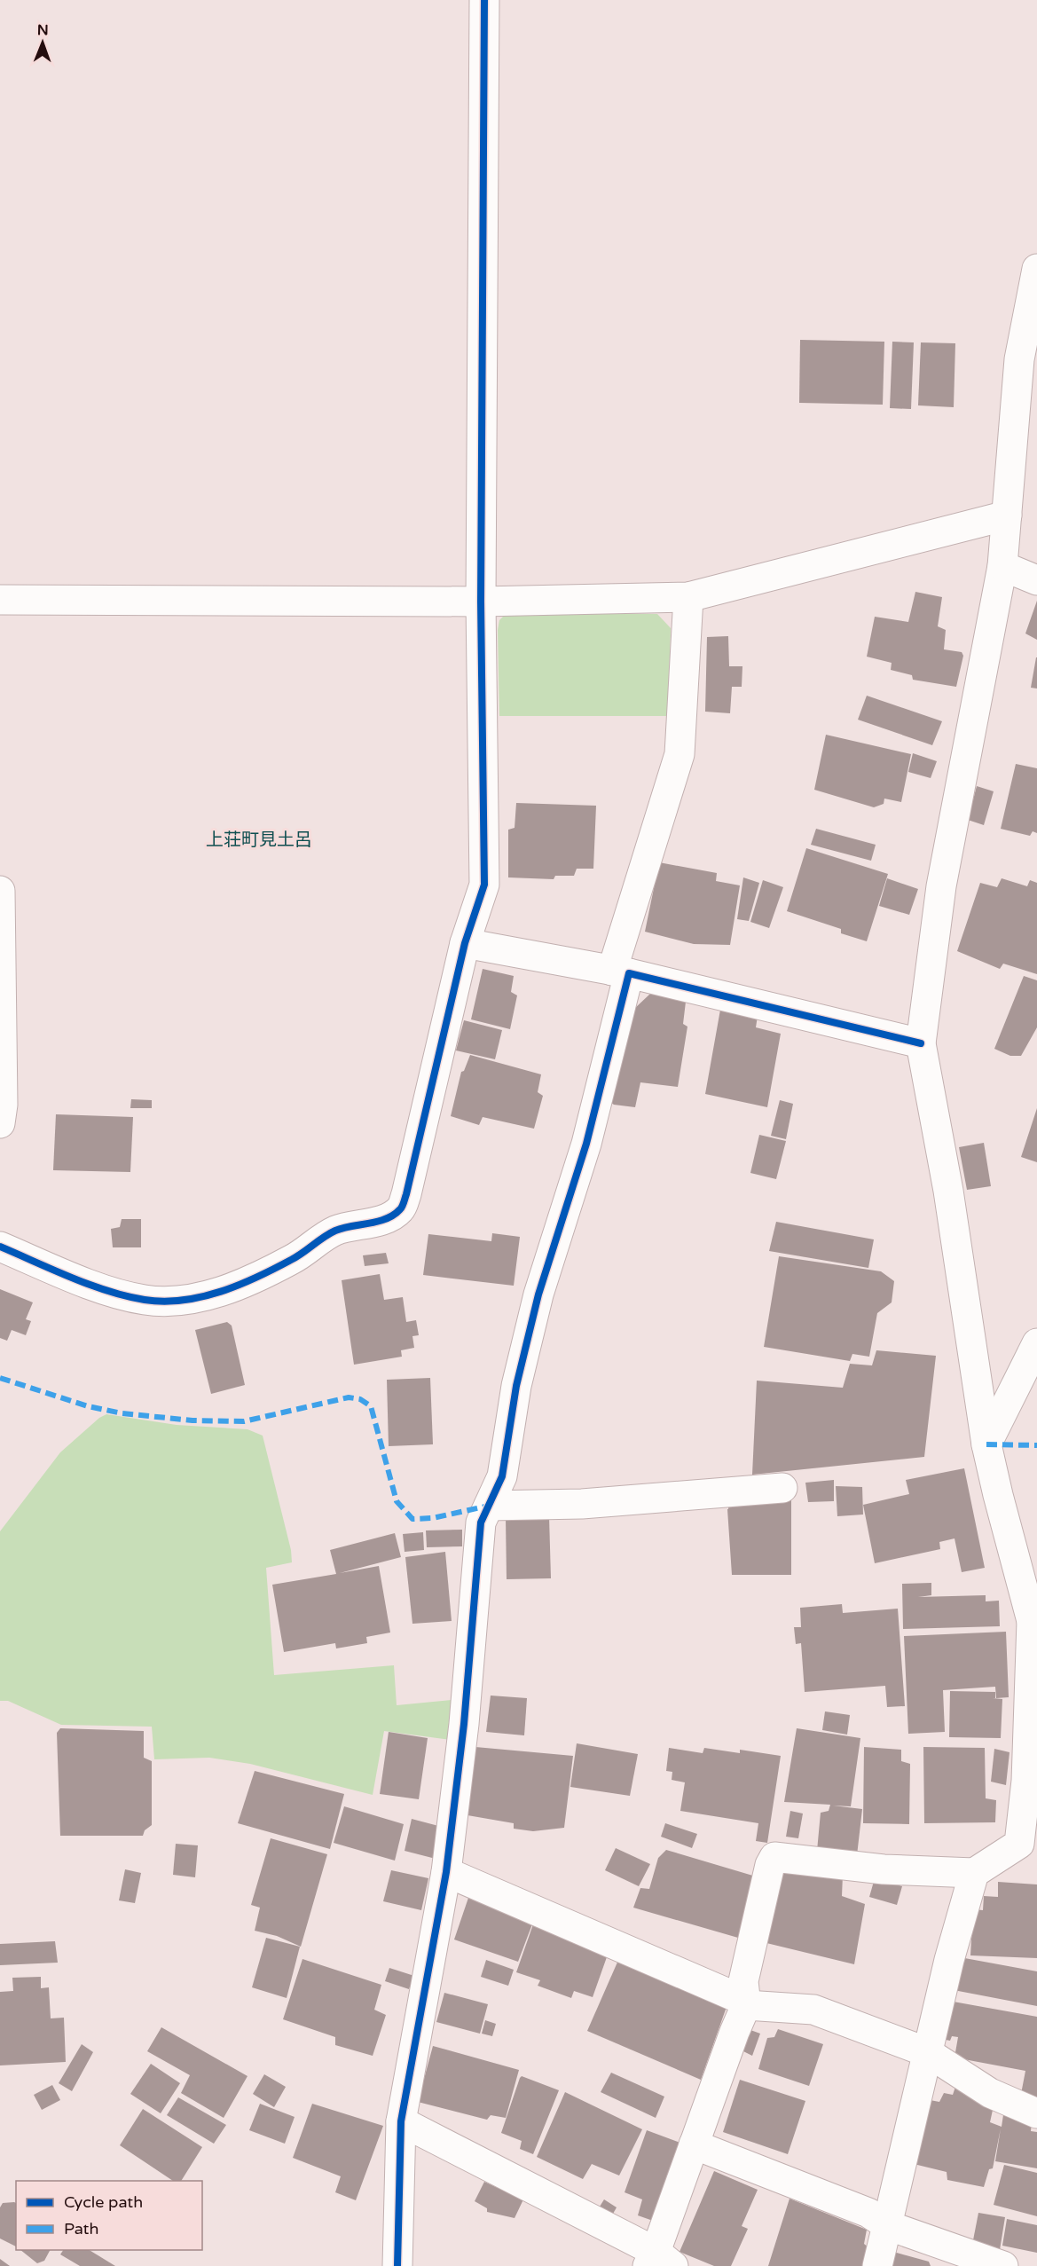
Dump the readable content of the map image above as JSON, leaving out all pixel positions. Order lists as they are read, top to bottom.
{
  "districts": ["上荘町見土呂"],
  "legend": ["Cycle path", "Path"],
  "north": "top"
}
